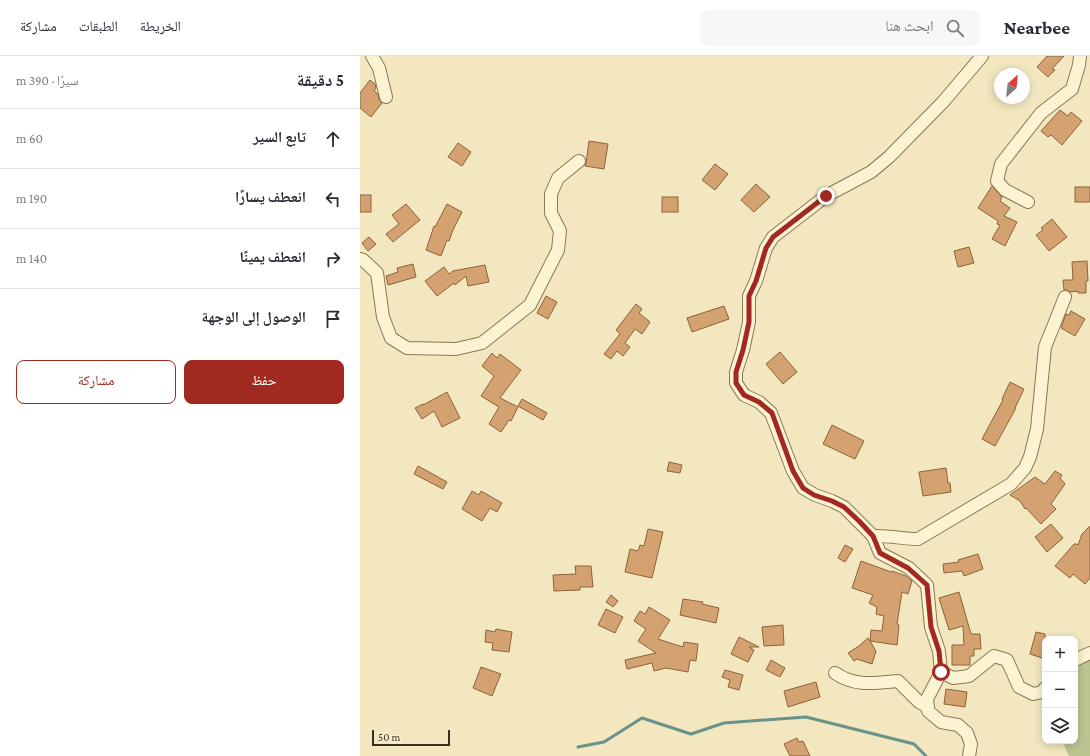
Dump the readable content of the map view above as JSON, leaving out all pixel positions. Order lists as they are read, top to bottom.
{
  "scale_bar": "50 m",
  "north": "top right",
  "page": {
    "header": "Nearbee",
    "search": "ابحث هنا",
    "nav": ["الخريطة", "الطبقات", "مشاركة"],
    "heading": ["5 دقيقة", "سيرًا · 390 m"],
    "list": [
      ["تابع السير", "60 m"],
      ["انعطف يسارًا", "190 m"],
      ["انعطف يمينًا", "140 m"],
      "الوصول إلى الوجهة"
    ],
    "buttons": ["حفظ", "مشاركة"],
    "map_buttons": ["+", "−"],
    "scale": "50 m"
  }
}
